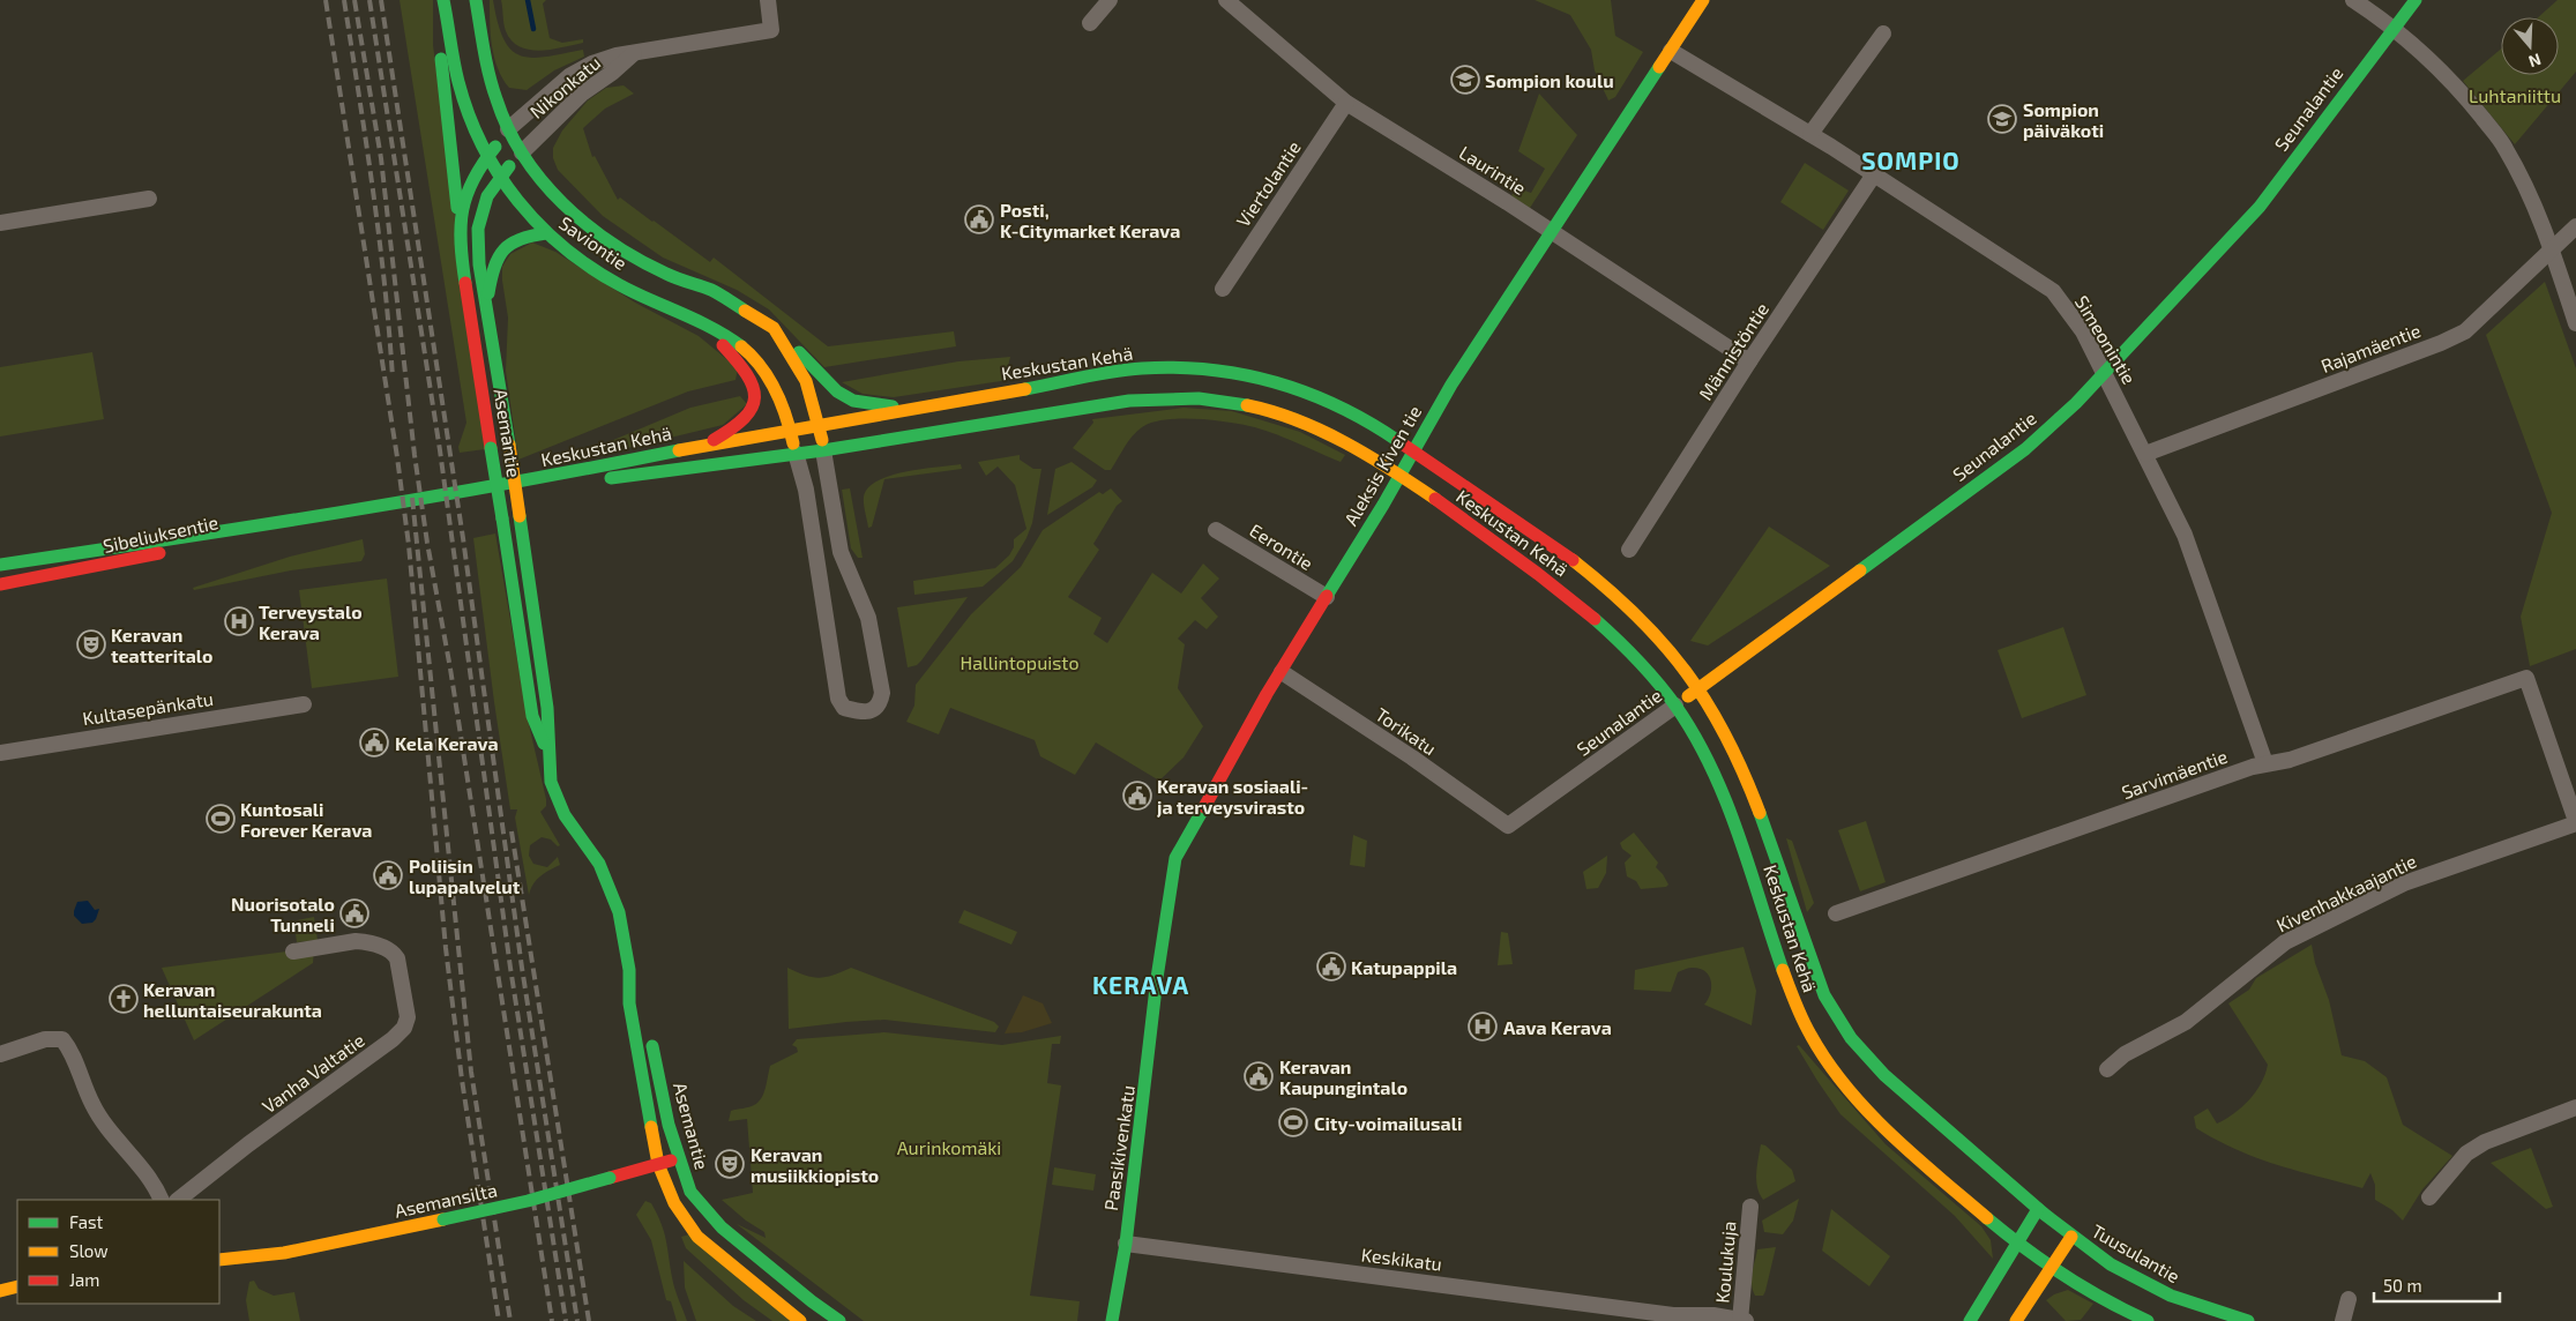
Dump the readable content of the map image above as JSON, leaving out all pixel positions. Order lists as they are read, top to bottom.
{
  "streets": {
    "main road": [
      "Seunalantie",
      "Saviontie",
      "Keskustan Kehä",
      "Asemantie",
      "Aleksis Kiven tie",
      "Sibeliuksentie",
      "Paasikivenkatu",
      "Asemansilta",
      "Tuusulantie"
    ],
    "street": [
      "Nikonkatu",
      "Laurintie",
      "Viertolantie",
      "Simeonintie",
      "Rajamäentie",
      "Männistöntie",
      "Eerontie",
      "Kultasepänkatu",
      "Torikatu",
      "Sarvimäentie",
      "Kivenhakkaajantie",
      "Vanha Valtatie",
      "Keskikatu",
      "Koulukuja"
    ]
  },
  "crossings": [
    ["Nikonkatu", "Saviontie"],
    ["Nikonkatu", "Asemantie"],
    ["Seunalantie", "Simeonintie"],
    ["Seunalantie", "Keskustan Kehä"],
    ["Seunalantie", "Torikatu"],
    ["Laurintie", "Viertolantie"],
    ["Laurintie", "Männistöntie"],
    ["Laurintie", "Aleksis Kiven tie"],
    ["Saviontie", "Keskustan Kehä"],
    ["Saviontie", "Asemantie"],
    ["Simeonintie", "Rajamäentie"],
    ["Simeonintie", "Männistöntie"],
    ["Simeonintie", "Aleksis Kiven tie"],
    ["Simeonintie", "Sarvimäentie"],
    ["Keskustan Kehä", "Aleksis Kiven tie"],
    ["Keskustan Kehä", "Sibeliuksentie"],
    ["Keskustan Kehä", "Tuusulantie"],
    ["Asemantie", "Asemansilta"],
    ["Aleksis Kiven tie", "Eerontie"],
    ["Aleksis Kiven tie", "Torikatu"],
    ["Aleksis Kiven tie", "Paasikivenkatu"],
    ["Sarvimäentie", "Kivenhakkaajantie"],
    ["Paasikivenkatu", "Keskikatu"],
    ["Keskikatu", "Koulukuja"]
  ],
  "districts": ["SOMPIO", "KERAVA"],
  "parks": ["Luhtaniittu", "Hallintopuisto", "Aurinkomäki"],
  "places": {
    "school or university": ["Sompion koulu", "Sompion päiväkoti"],
    "public building": [
      "Posti, K-Citymarket Kerava",
      "Kela Kerava",
      "Keravan sosiaali- ja terveysvirasto",
      "Poliisin lupapalvelut",
      "Nuorisotalo Tunneli",
      "Katupappila",
      "Keravan Kaupungintalo"
    ],
    "hospital": ["Terveystalo Kerava", "Aava Kerava"],
    "theatre": ["Keravan teatteritalo", "Keravan musiikkiopisto"],
    "sports": ["Kuntosali Forever Kerava", "City-voimailusali"],
    "church": ["Keravan helluntaiseurakunta"]
  },
  "legend": ["Fast", "Slow", "Jam"],
  "scale_bar": "50 m",
  "north": "bottom"
}
